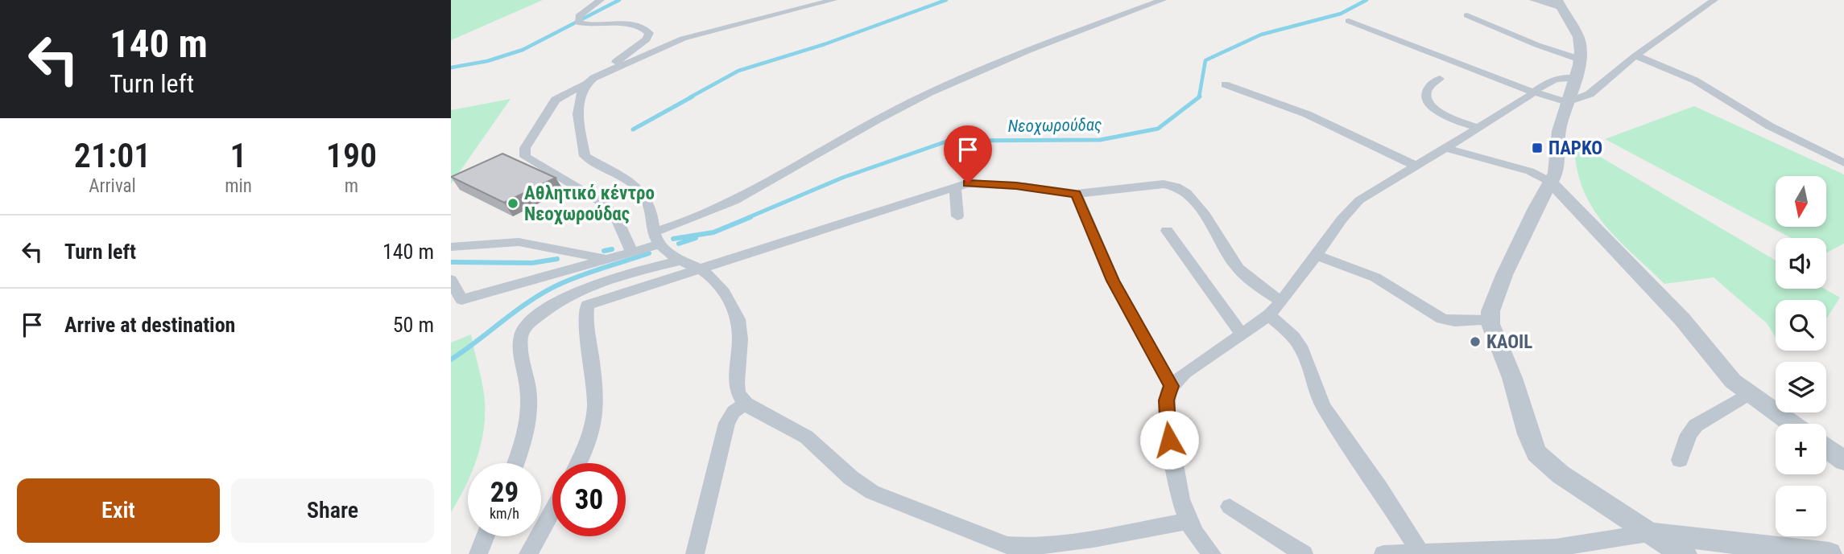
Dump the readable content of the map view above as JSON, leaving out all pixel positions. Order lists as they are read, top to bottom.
{
  "water": ["Νεοχωρούδας"],
  "places": {
    "transit": ["ΠΑΡΚΟ"],
    "other": ["Αθλητικό κέντρο Νεοχωρούδας", "KAOIL"]
  },
  "north": "bottom",
  "page": {
    "turn": ["140 m", "Turn left"],
    "eta": [
      "21:01",
      "Arrival",
      "1",
      "min",
      "190",
      "m"
    ],
    "map_buttons": ["+", "−"],
    "list": [
      {
        "name": "Turn left",
        "value": "140 m"
      },
      {
        "name": "Arrive at destination",
        "value": "50 m"
      }
    ],
    "speed": "29 km/h",
    "limit": "30",
    "buttons": ["Exit", "Share"]
  }
}
